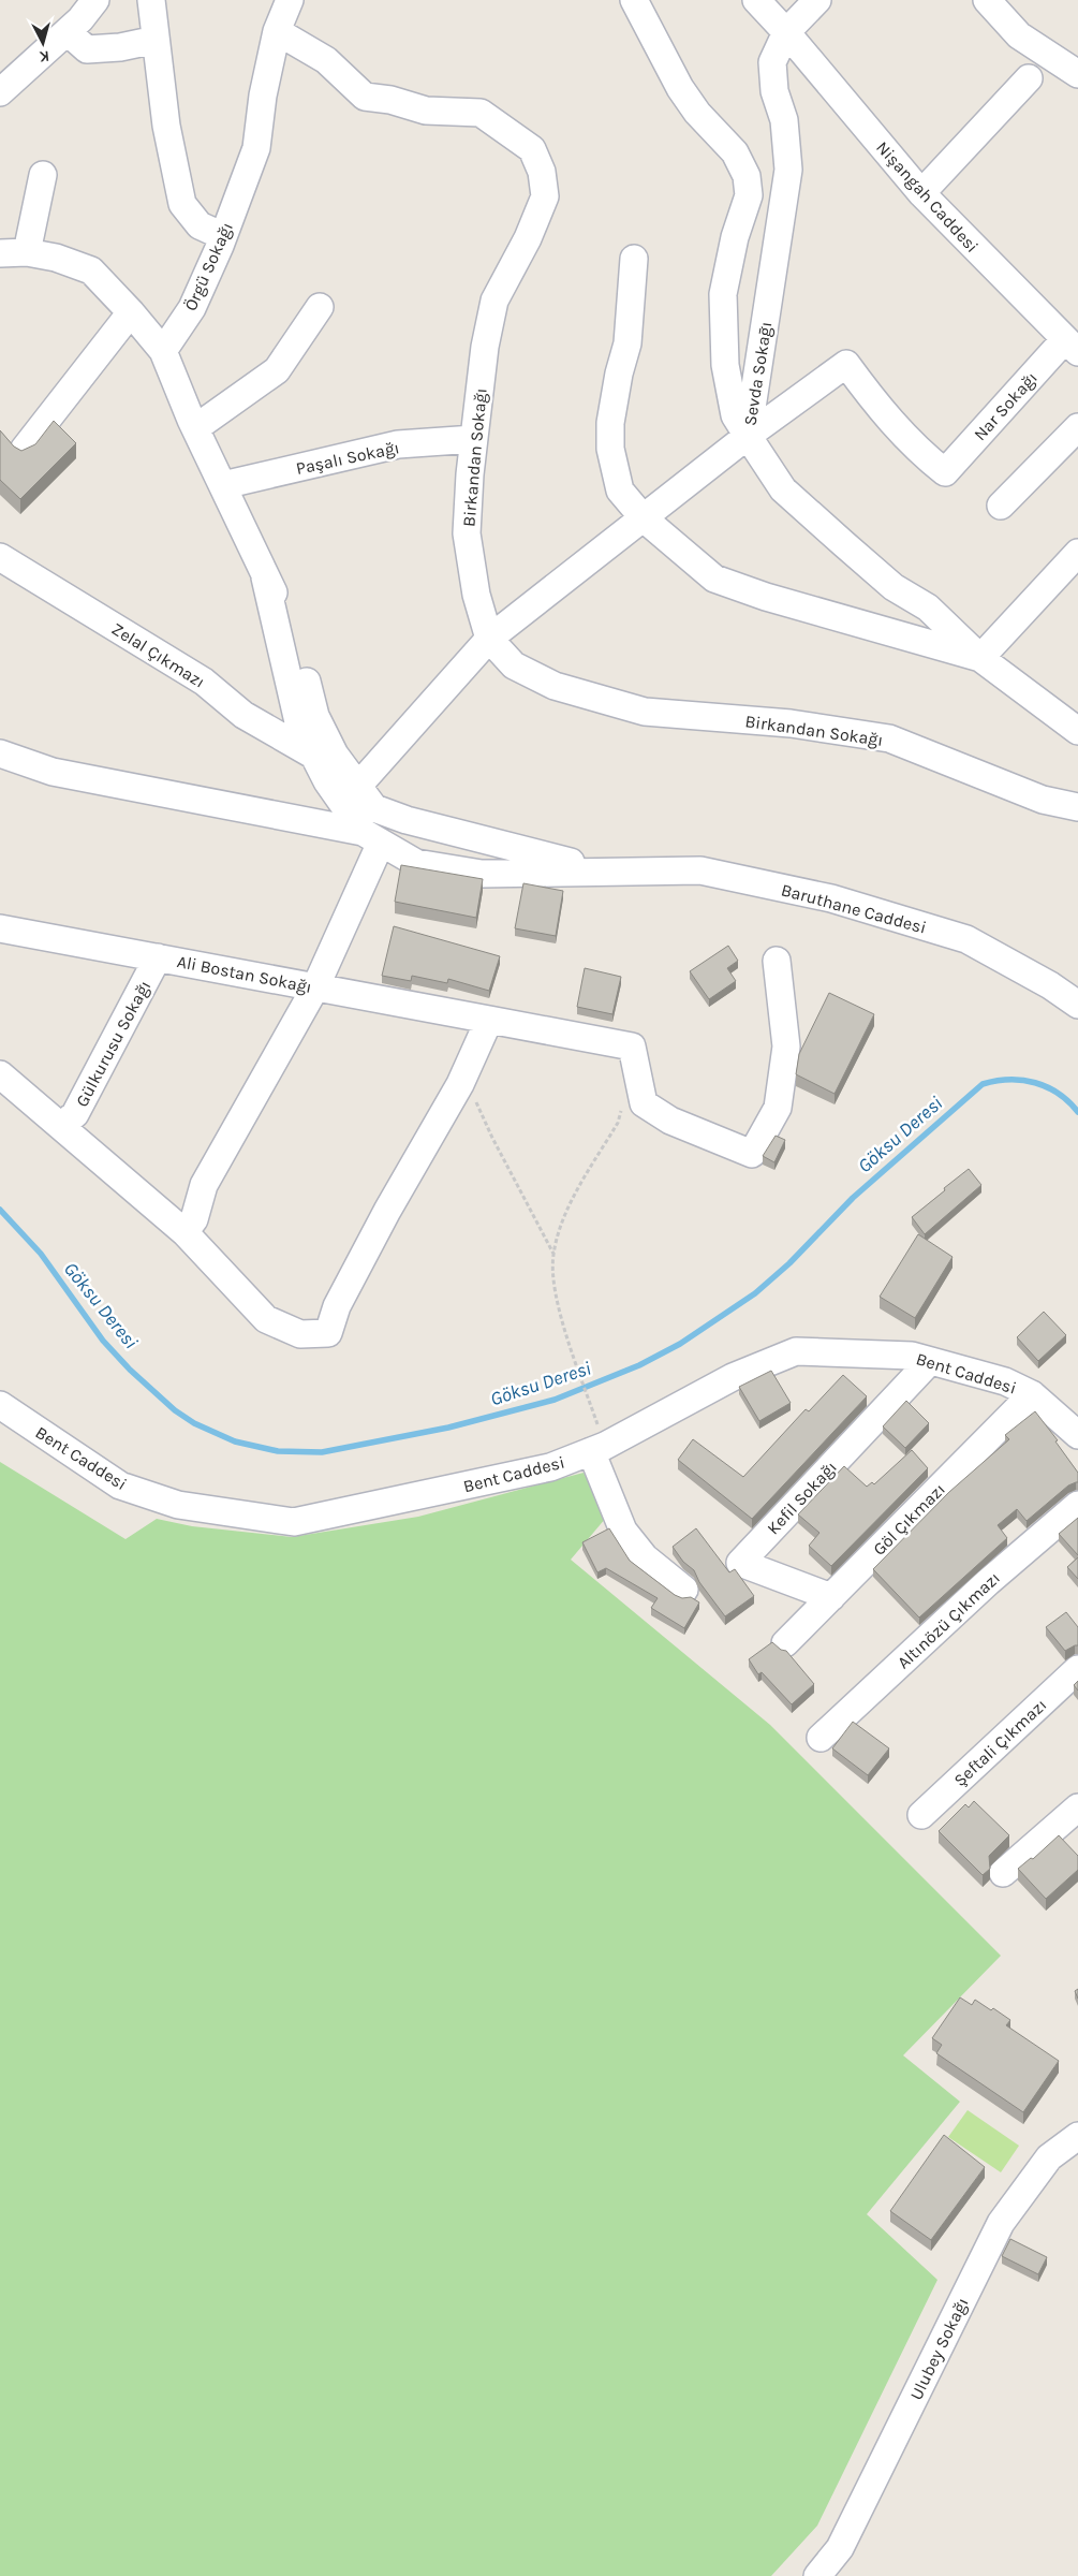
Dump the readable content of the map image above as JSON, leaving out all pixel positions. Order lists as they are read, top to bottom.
{
  "streets": {
    "street": [
      "Nişangah Caddesi",
      "Örgü Sokağı",
      "Sevda Sokaḡı",
      "Nar Sokağı",
      "Paşalı Sokağı",
      "Birkandan Sokağı",
      "Zelal Çıkmazı",
      "Baruthane Caddesi",
      "Ali Bostan Sokağı",
      "Gülkurusu Sokağı",
      "Bent Caddesi",
      "Kefil Sokağı",
      "Göl Çıkmazı",
      "Altınözü Çıkmazı",
      "Şeftali Çıkmazı",
      "Ulubey Sokağı"
    ]
  },
  "crossings": [
    ["Nişangah Caddesi", "Sevda Sokaḡı"],
    ["Nişangah Caddesi", "Nar Sokağı"],
    ["Örgü Sokağı", "Birkandan Sokağı"],
    ["Sevda Sokaḡı", "Nar Sokağı"],
    ["Paşalı Sokağı", "Birkandan Sokağı"],
    ["Ali Bostan Sokağı", "Gülkurusu Sokağı"],
    ["Bent Caddesi", "Kefil Sokağı"],
    ["Bent Caddesi", "Göl Çıkmazı"],
    ["Kefil Sokağı", "Göl Çıkmazı"]
  ],
  "water": ["Göksu Deresi"],
  "north": "bottom"
}
